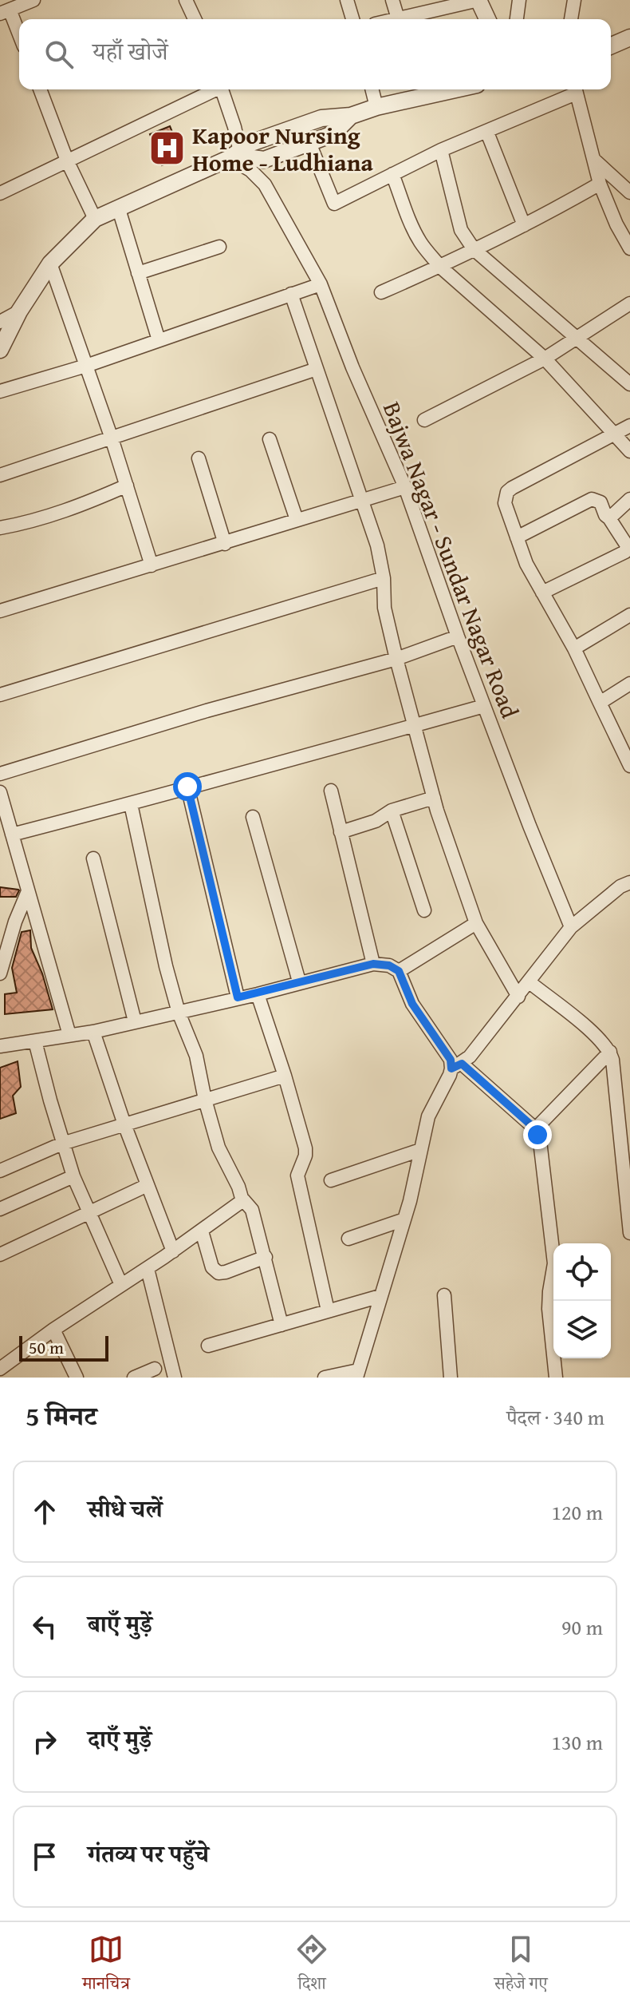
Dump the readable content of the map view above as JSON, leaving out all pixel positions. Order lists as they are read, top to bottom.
{
  "streets": {
    "street": ["Bajwa Nagar - Sundar Nagar Road"]
  },
  "places": {
    "hospital": ["Kapoor Nursing Home - Ludhiana"]
  },
  "scale_bar": "50 m",
  "page": {
    "search": "यहाँ खोजें",
    "scale": "50 m",
    "heading": ["5 मिनट", "पैदल · 340 m"],
    "list": [
      ["सीधे चलें", "120 m"],
      ["बाएँ मुड़ें", "90 m"],
      ["दाएँ मुड़ें", "130 m"],
      "गंतव्य पर पहुँचे"
    ],
    "nav": ["मानचित्र", "दिशा", "सहेजे गए"]
  }
}
